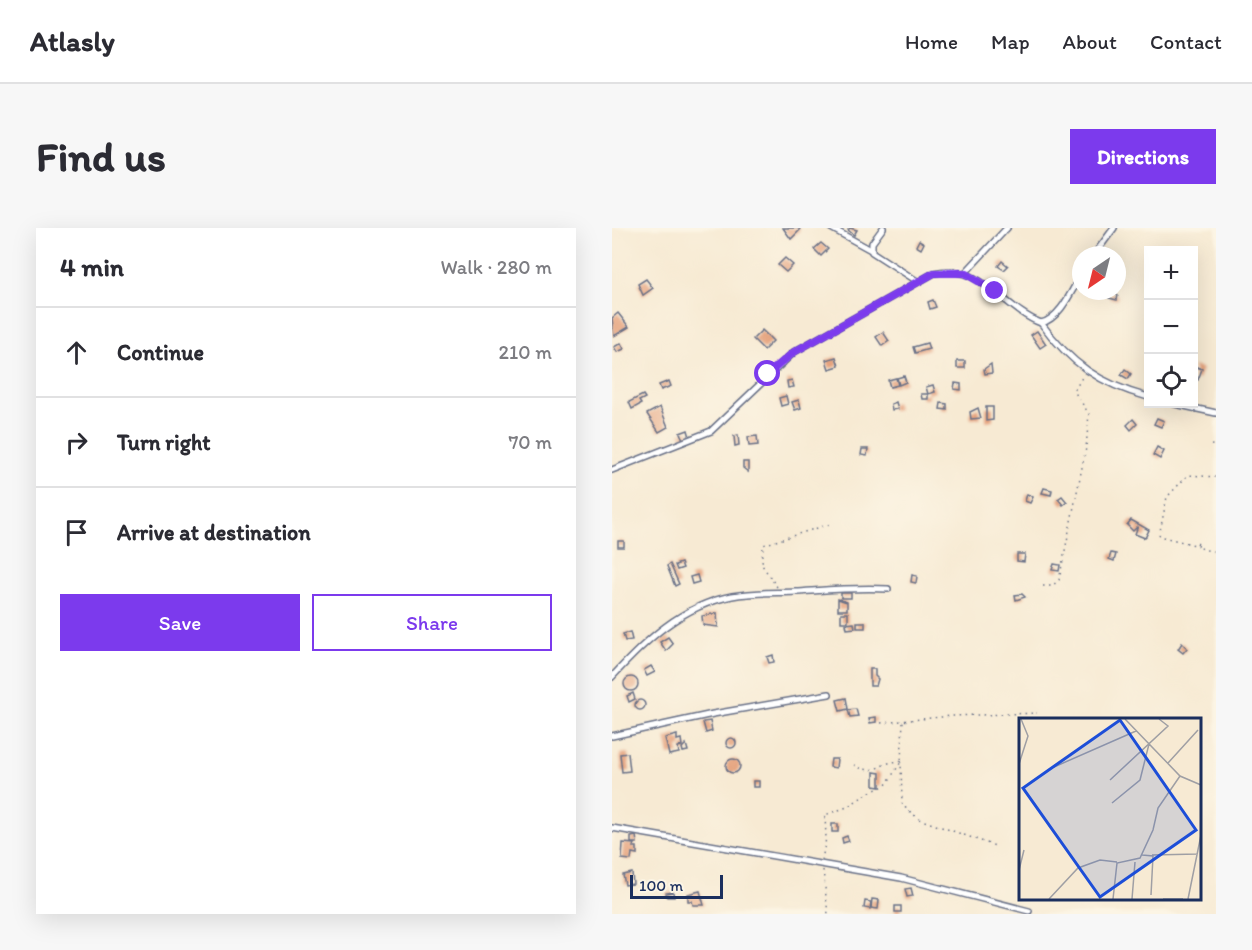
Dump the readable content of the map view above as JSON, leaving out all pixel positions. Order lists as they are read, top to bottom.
{
  "scale_bar": "100 m",
  "north": "bottom left",
  "page": {
    "header": "Atlasly",
    "nav": [
      "Home",
      "Map",
      "About",
      "Contact"
    ],
    "buttons": [
      "Directions",
      ["Save", "Share"]
    ],
    "title": "Find us",
    "heading": ["4 min", "Walk · 280 m"],
    "map_buttons": ["+", "−"],
    "list": [
      ["Continue", "210 m"],
      ["Turn right", "70 m"],
      "Arrive at destination"
    ],
    "scale": "100 m"
  }
}
